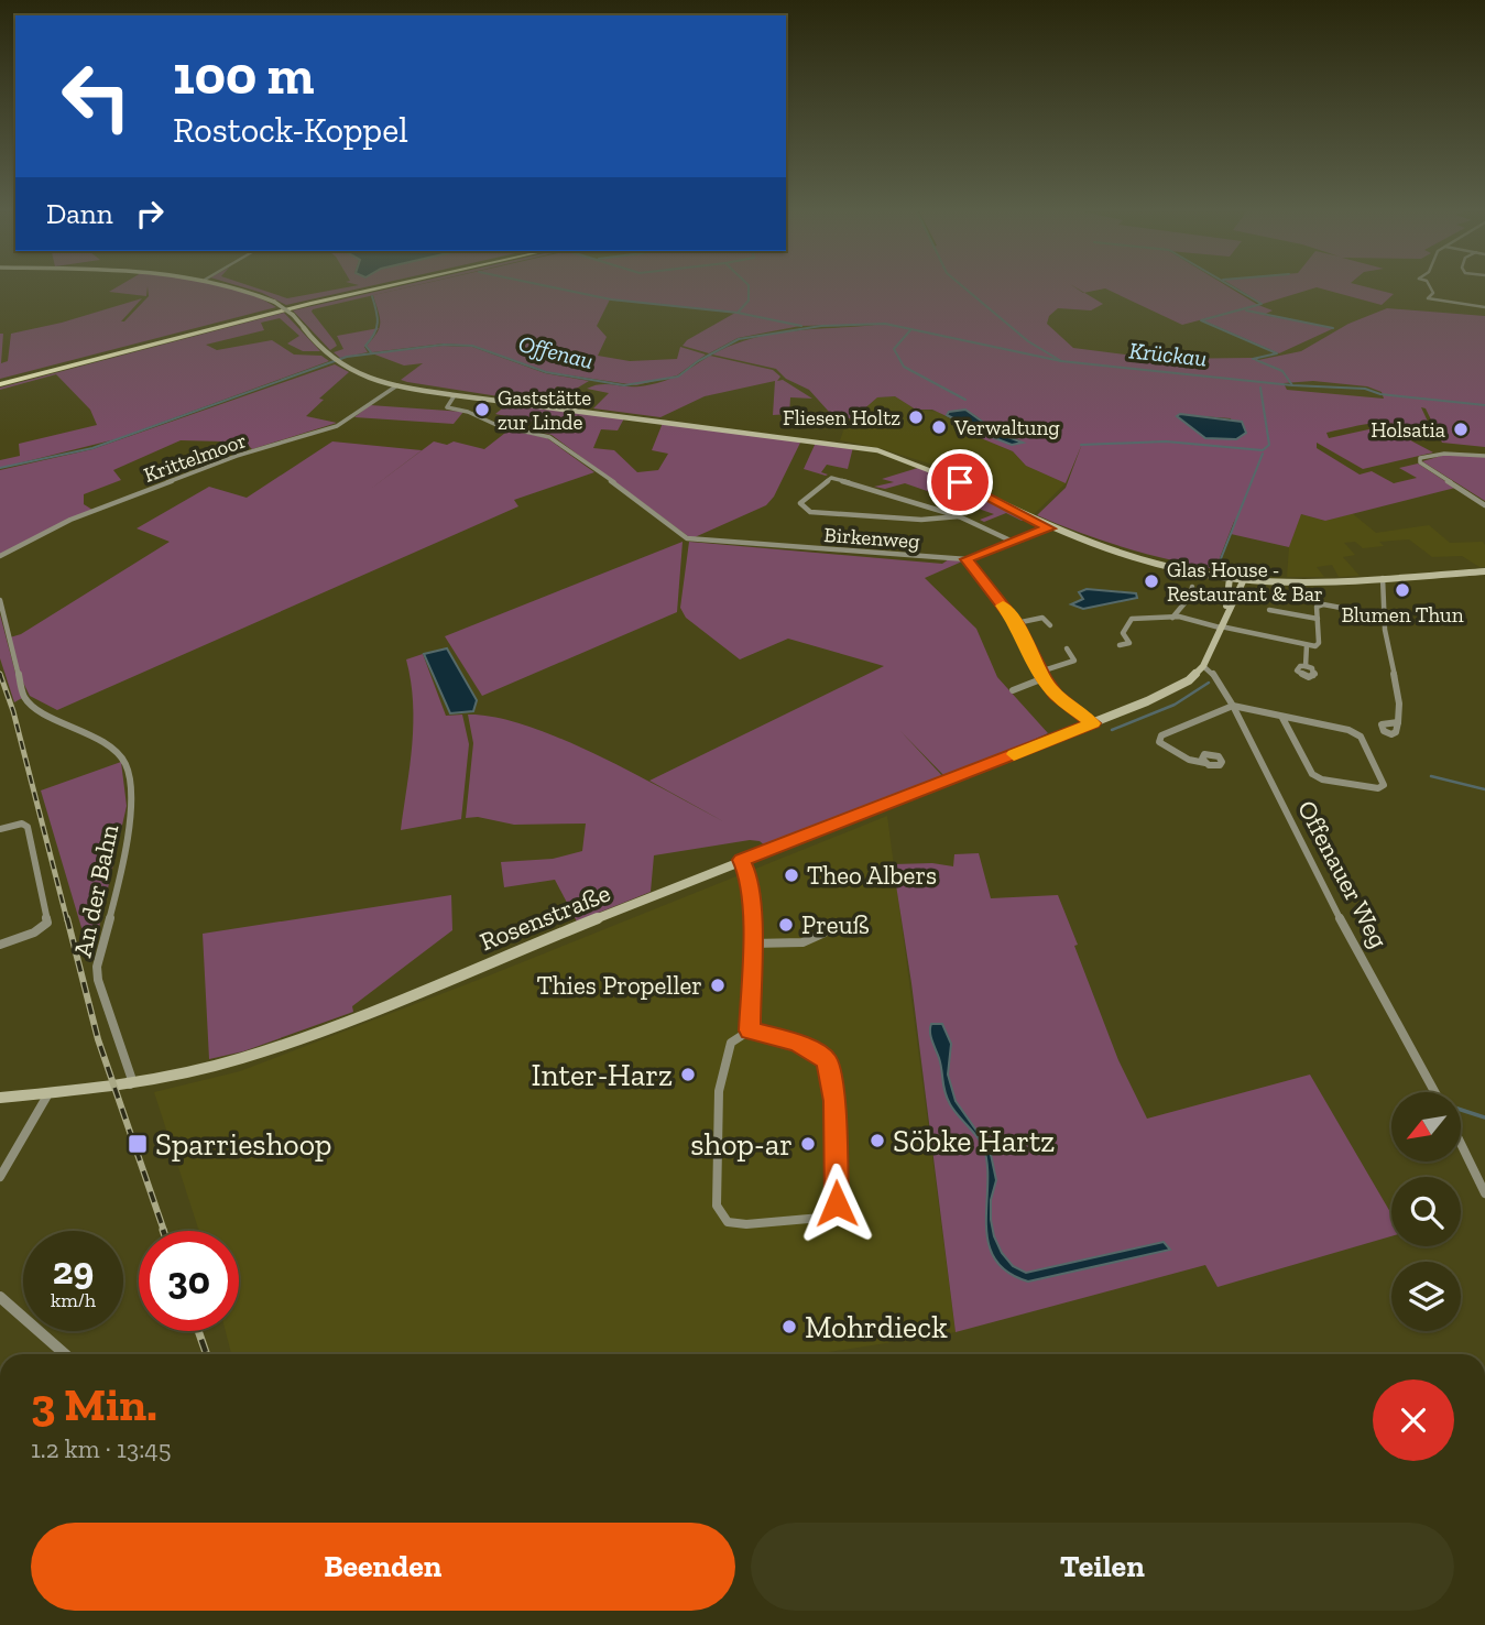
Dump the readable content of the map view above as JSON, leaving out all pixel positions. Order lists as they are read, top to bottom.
{
  "streets": {
    "main road": ["Rosenstraße"],
    "street": [
      "Krittelmoor",
      "Birkenweg",
      "Offenauer Weg",
      "An der Bahn"
    ]
  },
  "crossings": [
    ["Offenauer Weg", "Rosenstraße"],
    ["An der Bahn", "Rosenstraße"]
  ],
  "water": ["Offenau", "Krückau"],
  "places": {
    "other": [
      "Gaststätte zur Linde",
      "Fliesen Holtz",
      "Verwaltung",
      "Holsatia",
      "Glas House - Restaurant & Bar",
      "Blumen Thun",
      "Theo Albers",
      "Preuß",
      "Thies Propeller",
      "Inter-Harz",
      "Söbke Hartz",
      "shop-ar",
      "Mohrdieck"
    ],
    "transit": ["Sparrieshoop"]
  },
  "north": "bottom left",
  "page": {
    "turn": ["100 m", "Rostock-Koppel"],
    "then": "Dann",
    "speed": "29 km/h",
    "limit": "30",
    "heading": ["3 Min.", "1.2 km · 13:45"],
    "buttons": ["Beenden", "Teilen"]
  }
}
